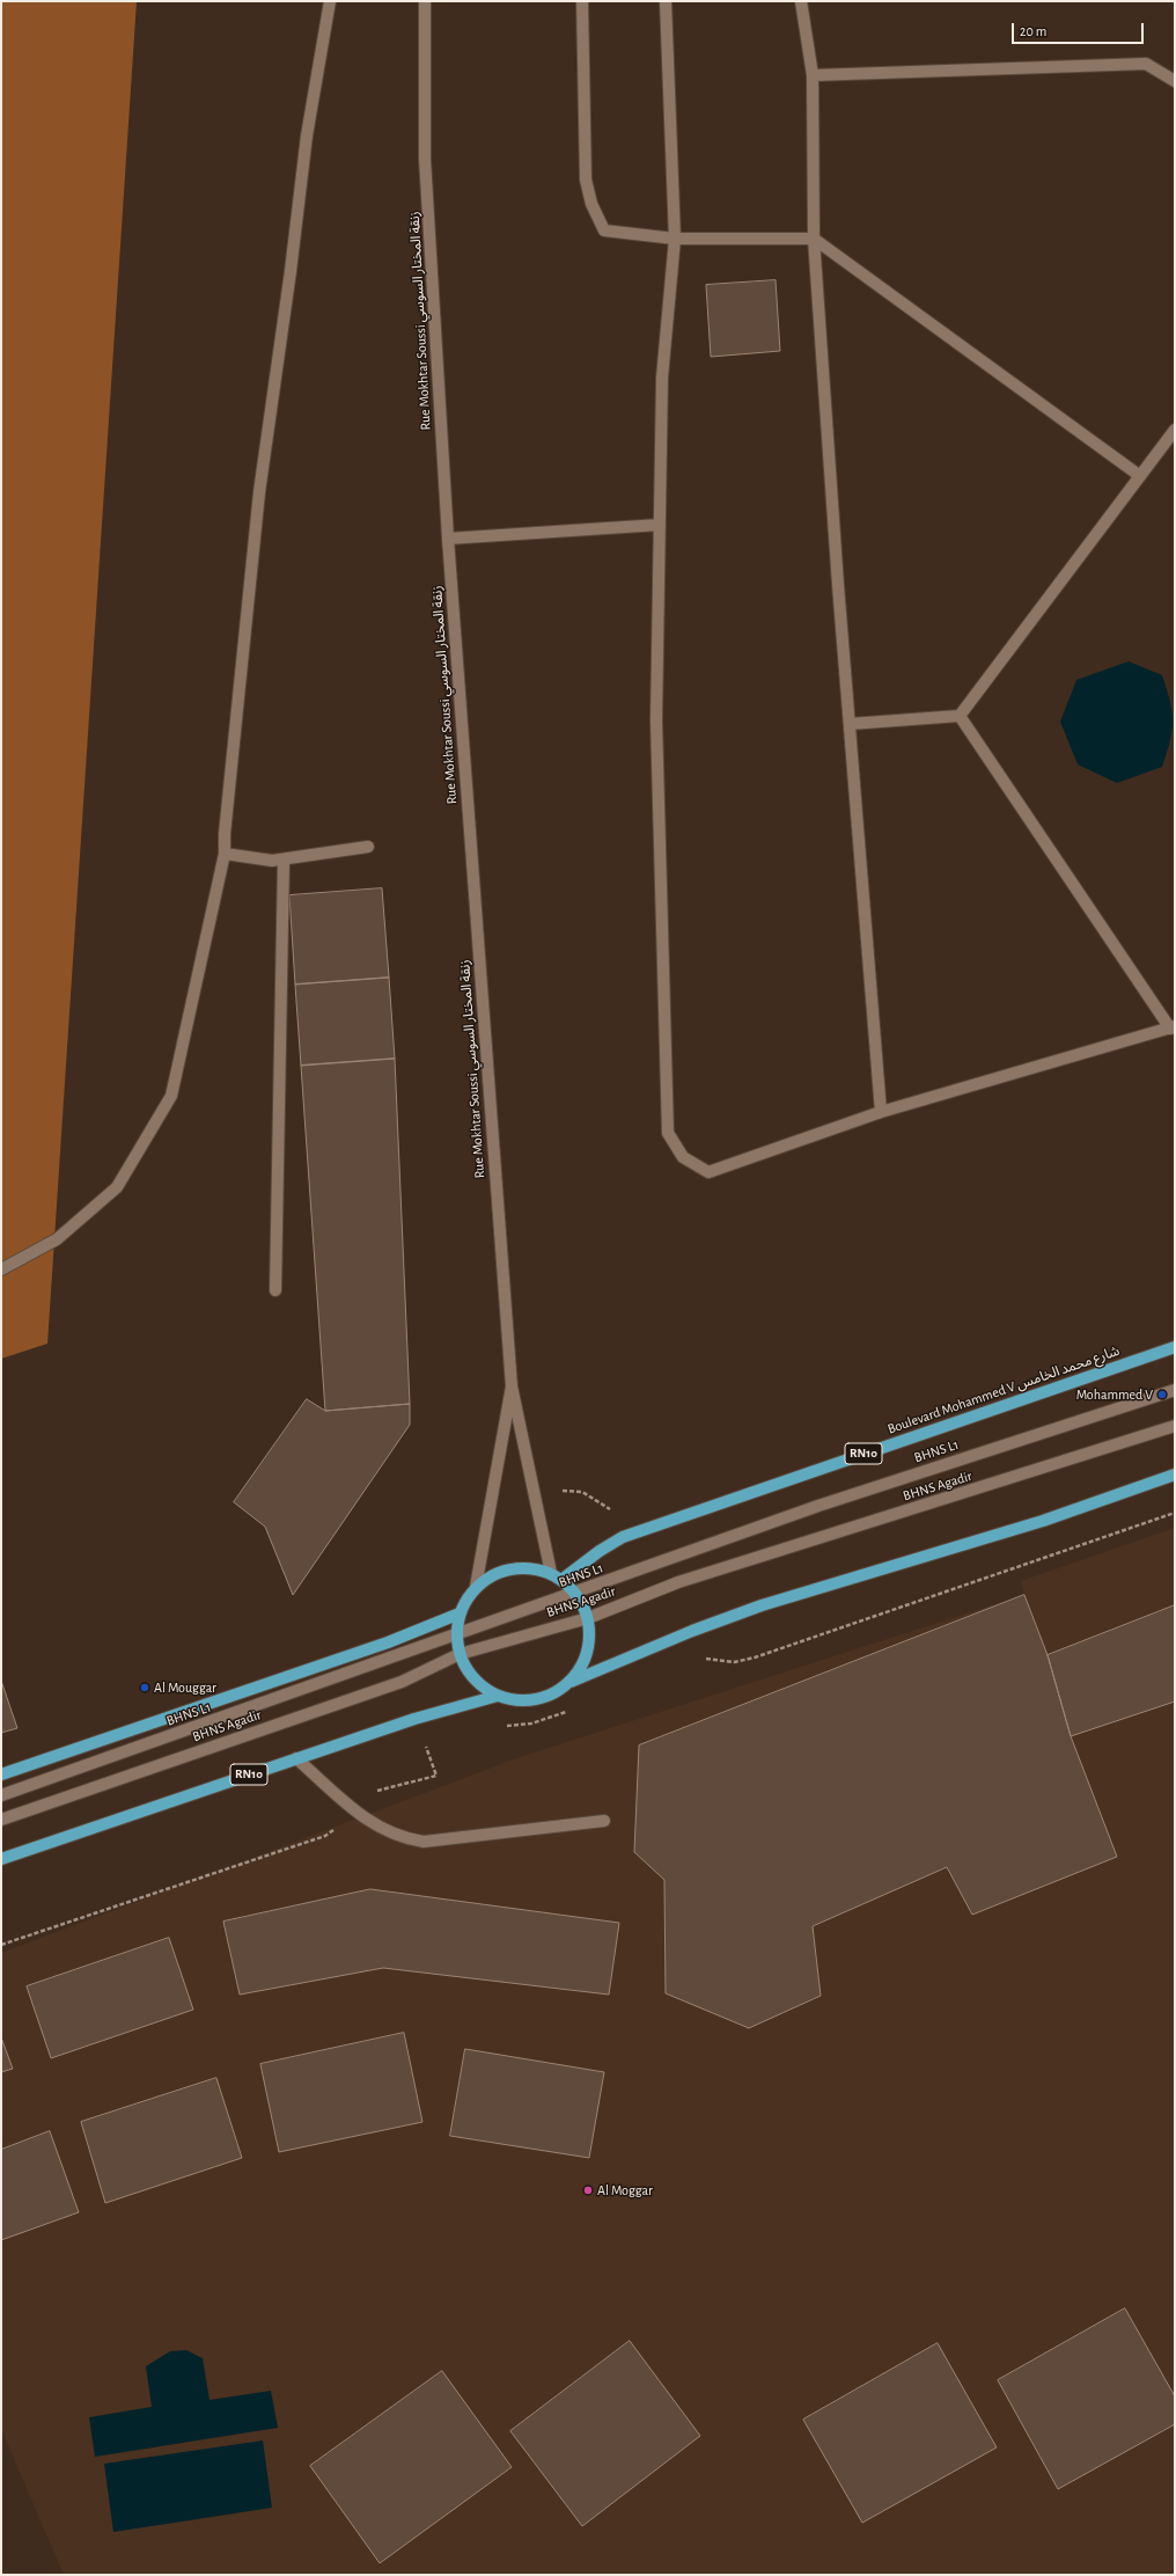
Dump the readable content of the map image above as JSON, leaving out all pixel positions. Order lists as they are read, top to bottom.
{
  "streets": {
    "main road": ["Boulevard Mohammed V شارع محمد الخامس", "RN10"],
    "street": ["Rue Mokhtar Soussi زنقة المختار السوسي", "BHNS L1", "BHNS Agadir"]
  },
  "crossings": [
    ["Boulevard Mohammed V شارع محمد الخامس", "RN10"],
    ["BHNS L1", "RN10"],
    ["RN10", "BHNS Agadir"]
  ],
  "places": ["Mohammed V", "Al Mouggar", "Al Moggar"],
  "scale_bar": "20 m"
}
